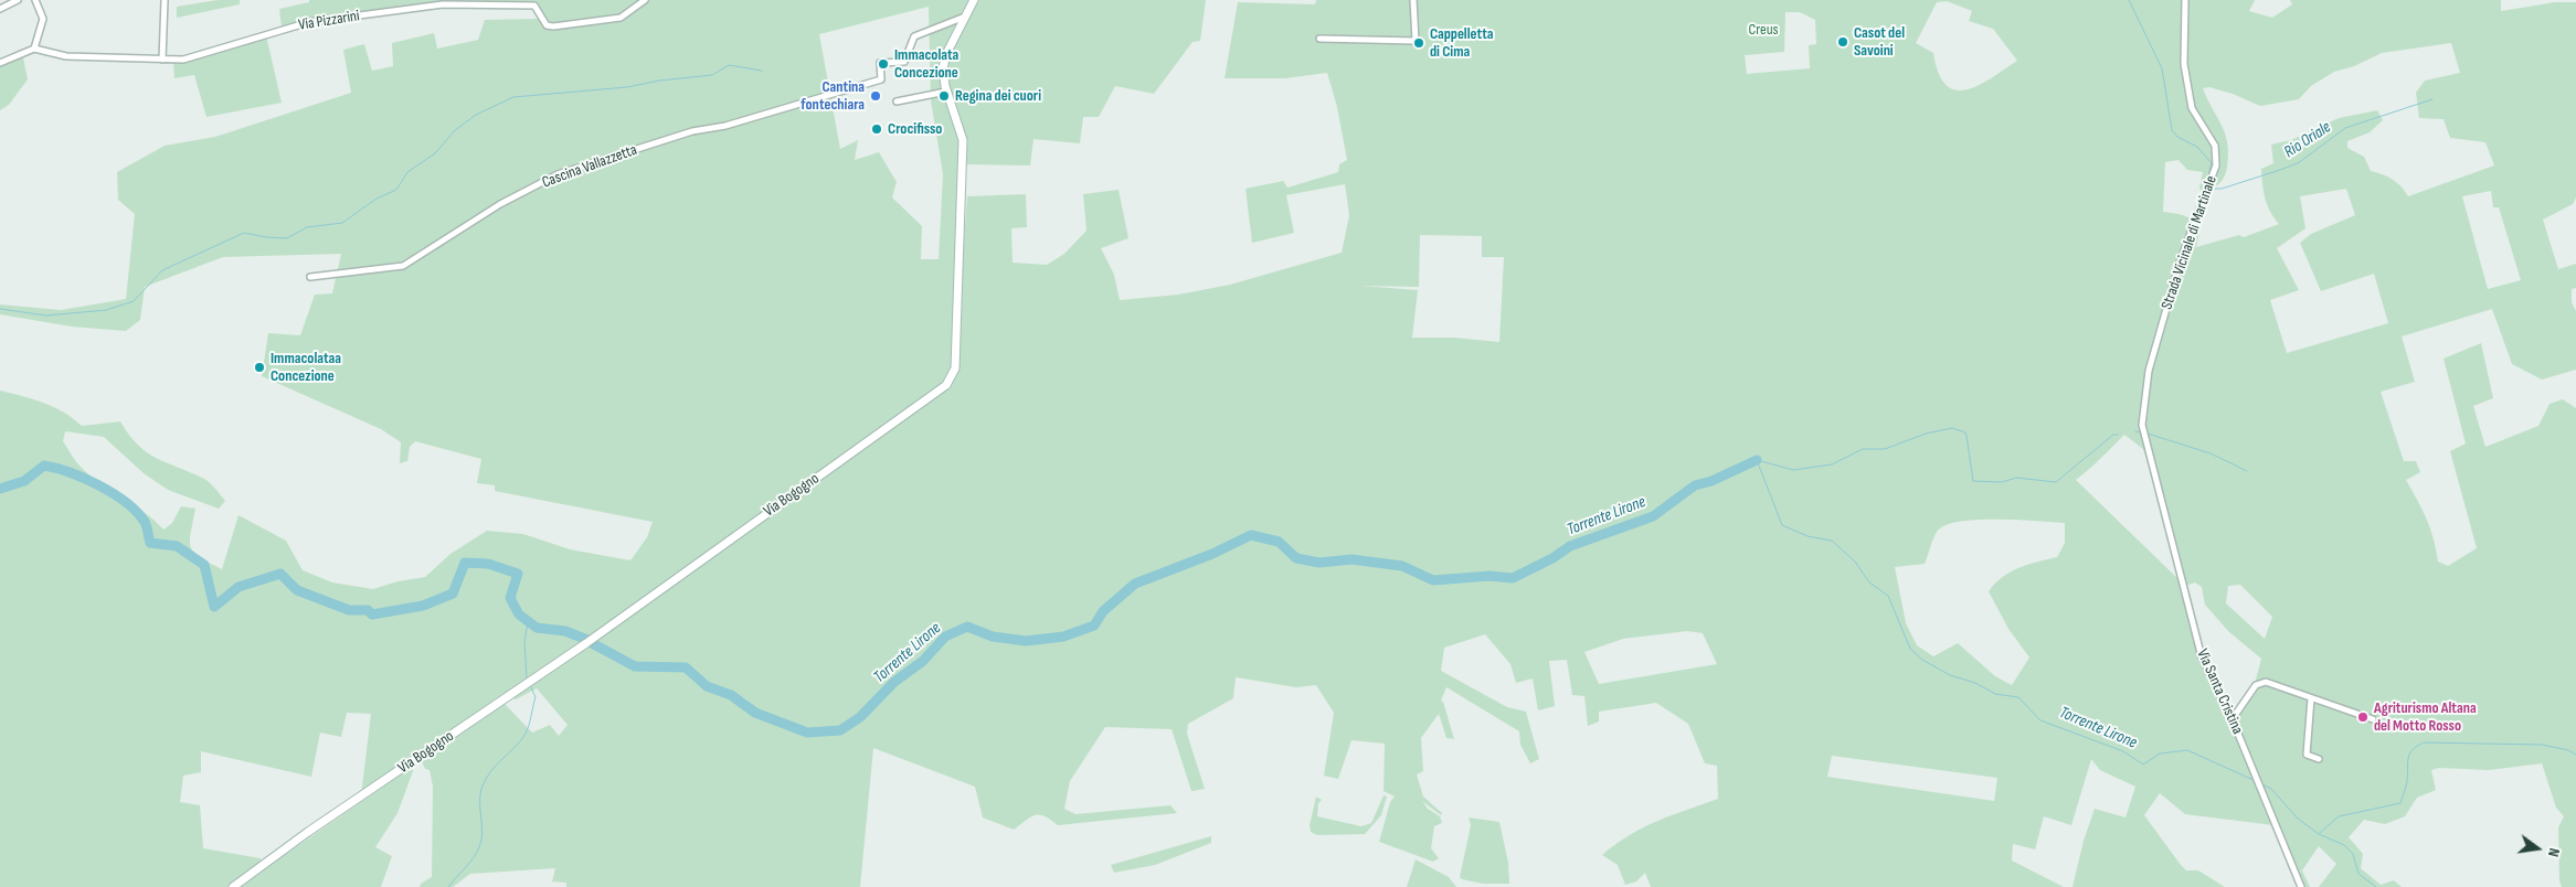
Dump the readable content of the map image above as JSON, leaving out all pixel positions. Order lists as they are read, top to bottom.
{
  "streets": {
    "main road": ["Via Bogogno"],
    "street": [
      "Via Pizzarini",
      "Cascina Vallazzetta",
      "Strada Vicinale di Martinale",
      "Via Santa Cristina"
    ]
  },
  "crossings": [
    ["Cascina Vallazzetta", "Via Bogogno"],
    ["Strada Vicinale di Martinale", "Via Santa Cristina"]
  ],
  "water": ["Rio Oriale", "Torrente Lirone"],
  "parks": ["Creus"],
  "places": [
    "Casot del Savoini",
    "Cappelletta di Cima",
    "Immacolata Concezione",
    "Cantina fontechiara",
    "Regina dei cuori",
    "Crocifisso",
    "Immacolataa Concezione",
    "Agriturismo Altana del Motto Rosso"
  ],
  "north": "right"
}
